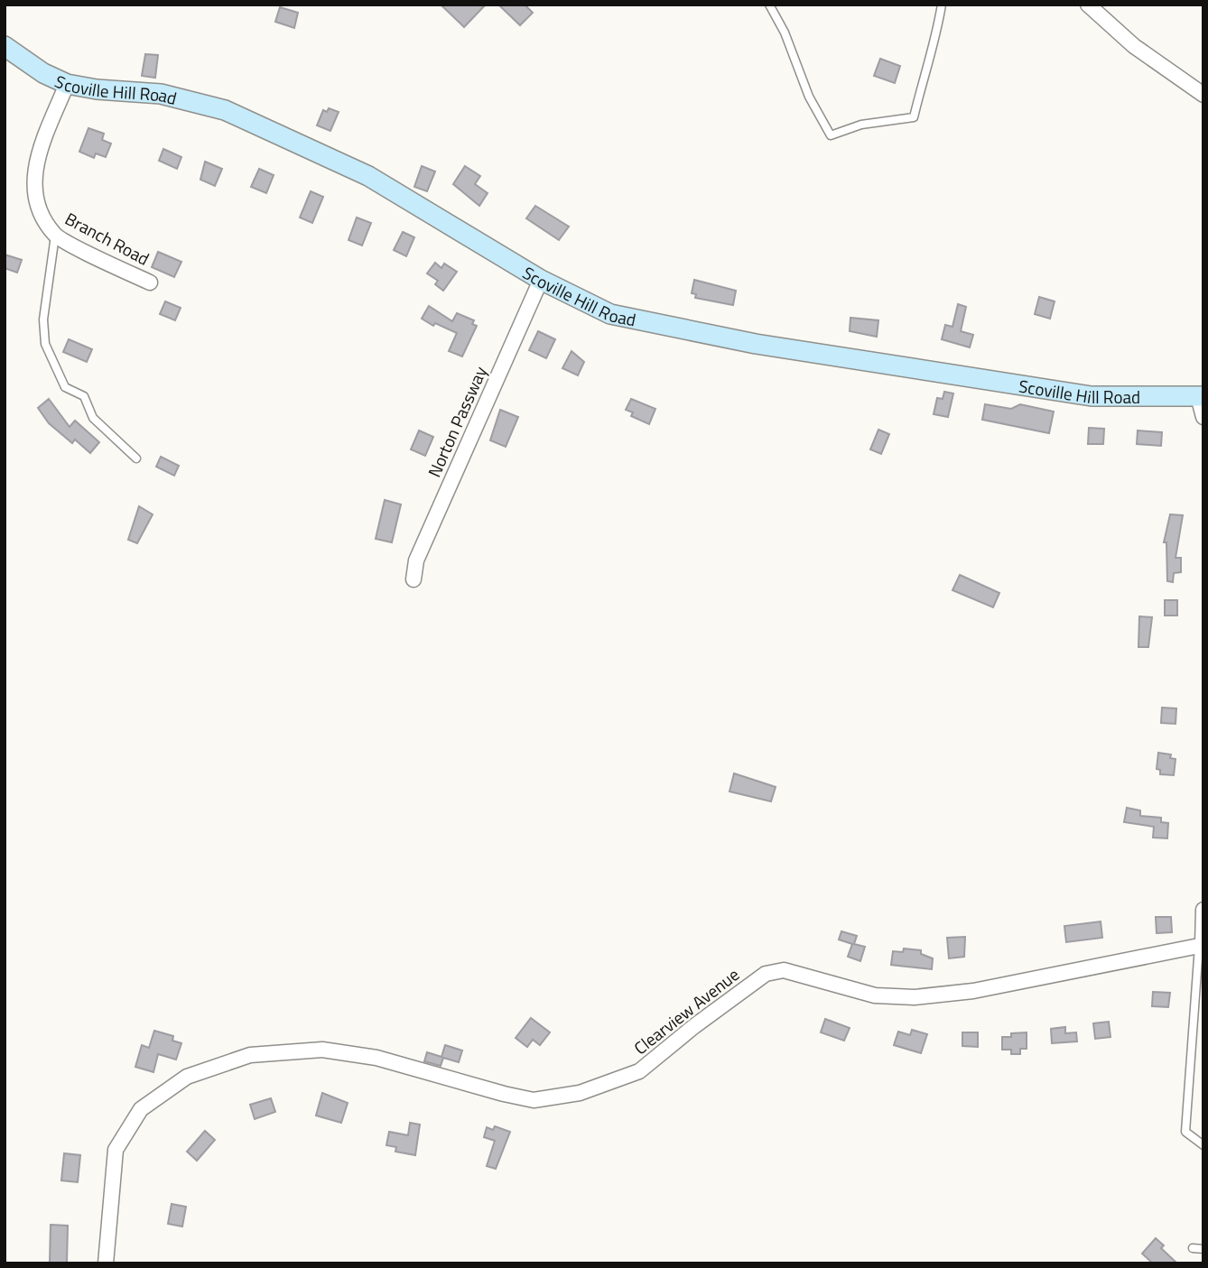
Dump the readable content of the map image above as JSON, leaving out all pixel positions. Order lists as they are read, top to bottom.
{
  "streets": {
    "street": [
      "Scoville Hill Road",
      "Branch Road",
      "Norton Passway",
      "Clearview Avenue"
    ]
  },
  "crossings": [
    ["Scoville Hill Road", "Branch Road"],
    ["Scoville Hill Road", "Norton Passway"]
  ]
}
